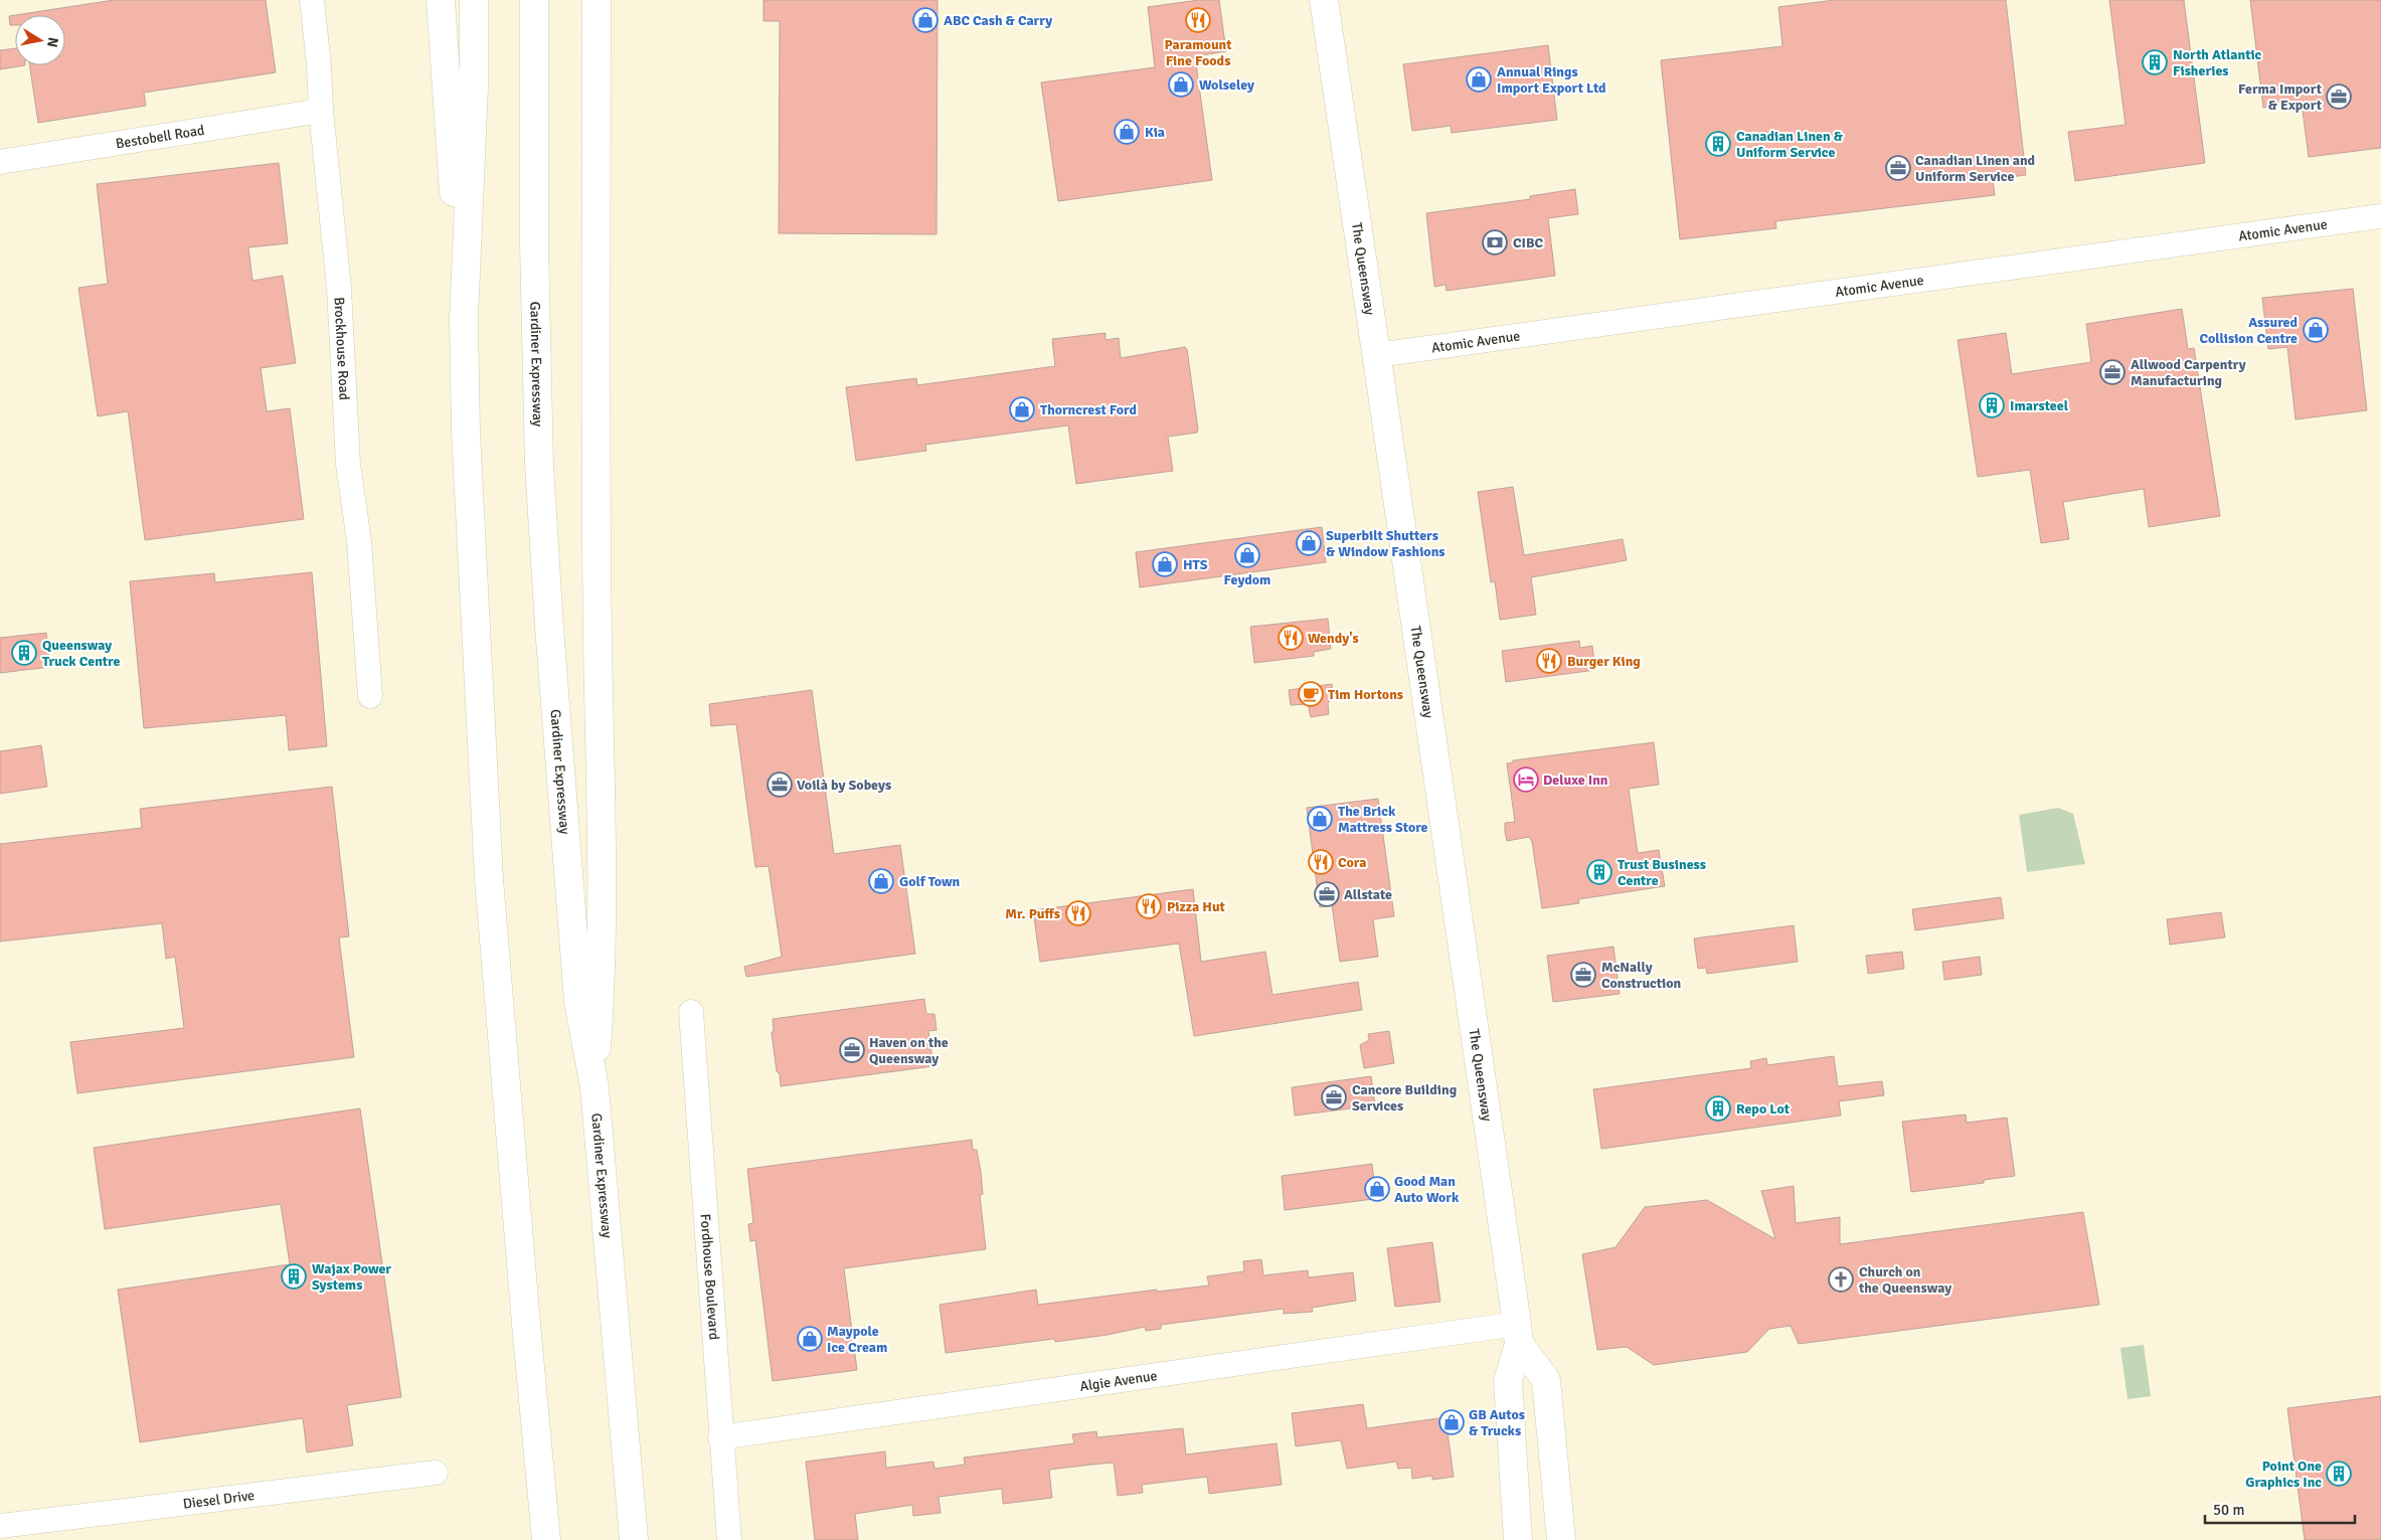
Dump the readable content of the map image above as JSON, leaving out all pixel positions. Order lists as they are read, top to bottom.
{
  "streets": {
    "main road": ["The Queensway", "Gardiner Expressway"],
    "street": [
      "Bestobell Road",
      "Atomic Avenue",
      "Brockhouse Road",
      "Fordhouse Boulevard",
      "Algie Avenue",
      "Diesel Drive"
    ]
  },
  "crossings": [
    ["Bestobell Road", "Brockhouse Road"],
    ["Atomic Avenue", "The Queensway"],
    ["The Queensway", "Algie Avenue"],
    ["Fordhouse Boulevard", "Algie Avenue"]
  ],
  "places": {
    "shop": [
      "ABC Cash & Carry",
      "Annual Rings Import Export Ltd",
      "Wolseley",
      "Kia",
      "Assured Collision Centre",
      "Thorncrest Ford",
      "Superbilt Shutters & Window Fashions",
      "Feydom",
      "HTS",
      "The Brick Mattress Store",
      "Golf Town",
      "Good Man Auto Work",
      "Maypole Ice Cream",
      "GB Autos & Trucks"
    ],
    "restaurant": [
      "Paramount Fine Foods",
      "Wendy's",
      "Burger King",
      "Cora",
      "Pizza Hut",
      "Mr. Puffs"
    ],
    "building": [
      "North Atlantic Fisheries",
      "Canadian Linen & Uniform Service",
      "Imarsteel",
      "Queensway Truck Centre",
      "Trust Business Centre",
      "Repo Lot",
      "Wajax Power Systems",
      "Point One Graphics Inc"
    ],
    "office": [
      "Ferma Import & Export",
      "Canadian Linen and Uniform Service",
      "Allwood Carpentry Manufacturing",
      "Voilà by Sobeys",
      "Allstate",
      "McNally Construction",
      "Haven on the Queensway",
      "Cancore Building Services"
    ],
    "bank": ["CIBC"],
    "cafe": ["Tim Hortons"],
    "hotel": ["Deluxe Inn"],
    "church": ["Church on the Queensway"]
  },
  "scale_bar": "50 m",
  "north": "right"
}
